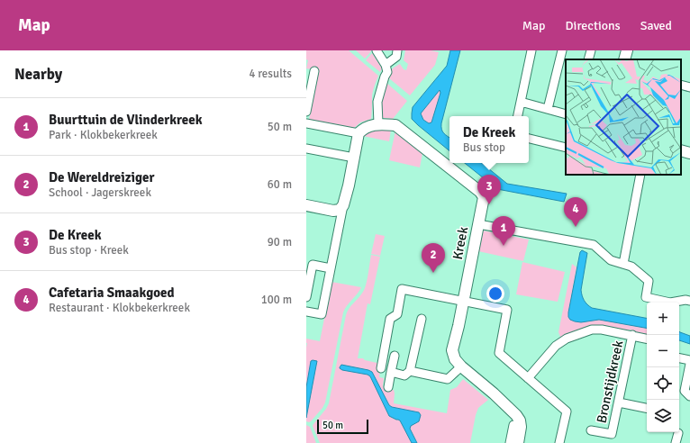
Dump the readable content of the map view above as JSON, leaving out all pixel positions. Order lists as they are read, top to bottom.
{
  "streets": {
    "street": ["Kreek", "Bronstijdkreek"]
  },
  "scale_bar": "50 m",
  "page": {
    "header": "Map",
    "nav": ["Map", "Directions", "Saved"],
    "heading": ["Nearby", "4 results"],
    "list": [
      {
        "mark": "1",
        "name": "Buurttuin de Vlinderkreek",
        "note": "Park · Klokbekerkreek",
        "value": "50 m"
      },
      {
        "mark": "2",
        "name": "De Wereldreiziger",
        "note": "School · Jagerskreek",
        "value": "60 m"
      },
      {
        "mark": "3",
        "name": "De Kreek",
        "note": "Bus stop · Kreek",
        "value": "90 m"
      },
      {
        "mark": "4",
        "name": "Cafetaria Smaakgoed",
        "note": "Restaurant · Klokbekerkreek",
        "value": "100 m"
      }
    ],
    "popup": ["De Kreek", "Bus stop"],
    "pins": [
      "3",
      "4",
      "1",
      "2"
    ],
    "map_buttons": ["+", "−"],
    "scale": "50 m"
  }
}
